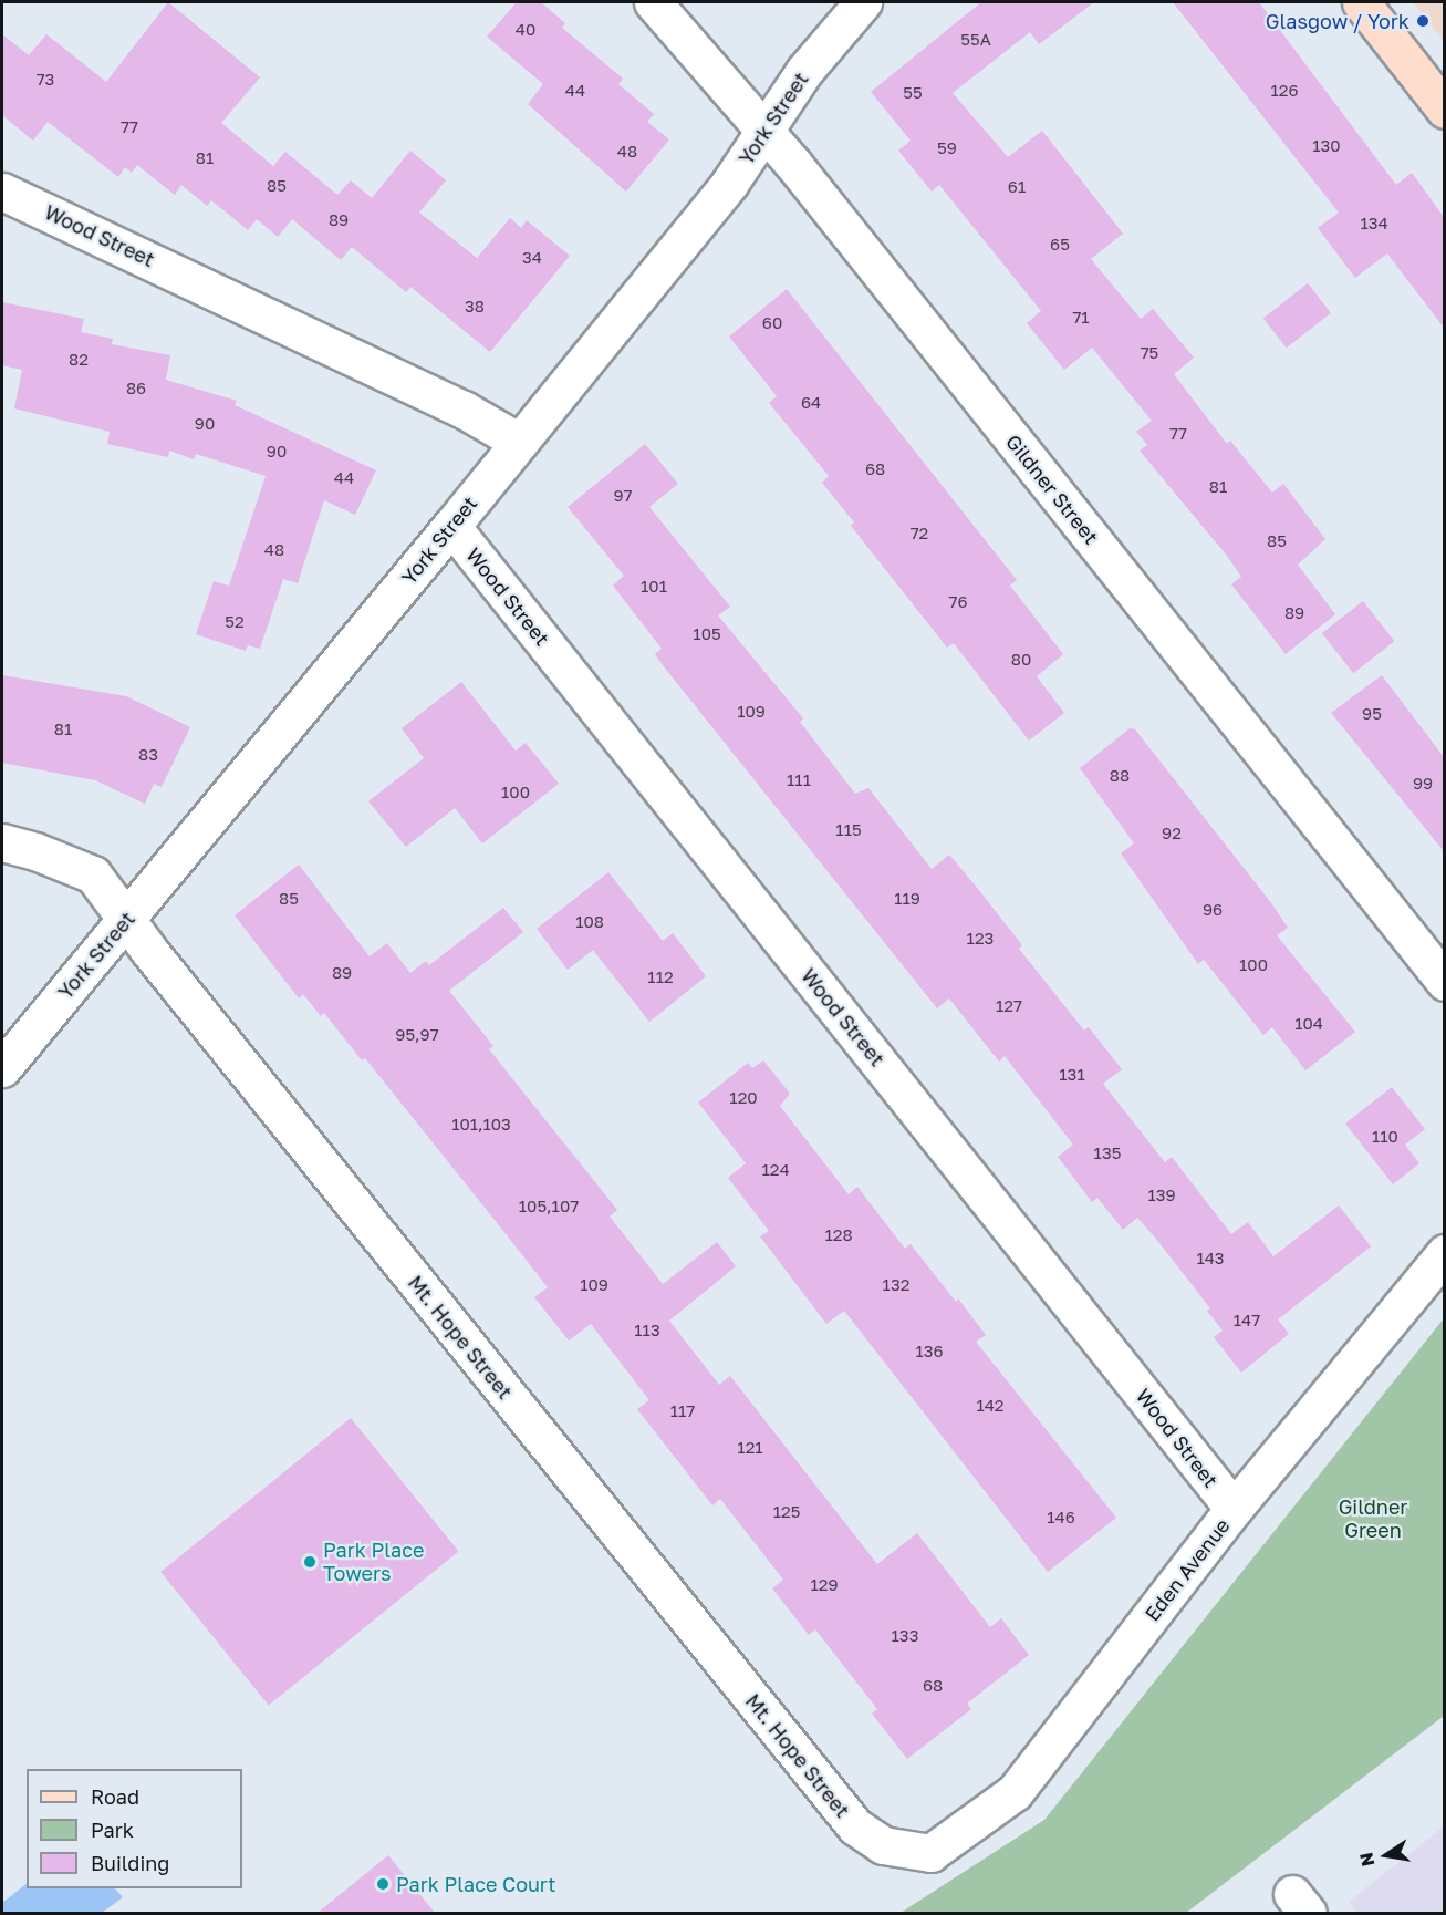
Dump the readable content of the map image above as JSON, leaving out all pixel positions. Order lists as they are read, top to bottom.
{
  "streets": {
    "street": [
      "York Street",
      "Wood Street",
      "Gildner Street",
      "Mt. Hope Street",
      "Eden Avenue"
    ]
  },
  "crossings": [
    ["York Street", "Wood Street"],
    ["York Street", "Gildner Street"],
    ["York Street", "Mt. Hope Street"],
    ["Wood Street", "Eden Avenue"],
    ["Mt. Hope Street", "Eden Avenue"]
  ],
  "parks": ["Gildner Green"],
  "places": ["Glasgow / York", "Park Place Towers", "Park Place Court"],
  "house_numbers": [
    "40",
    "55A",
    "73",
    "44",
    "126",
    "55",
    "77",
    "130",
    "59",
    "48",
    "81",
    "85",
    "61",
    "89",
    "134",
    "65",
    "34",
    "38",
    "71",
    "60",
    "75",
    "82",
    "86",
    "64",
    "90",
    "77",
    "90",
    "68",
    "44",
    "81",
    "97",
    "72",
    "85",
    "48",
    "101",
    "76",
    "89",
    "52",
    "105",
    "80",
    "109",
    "95",
    "81",
    "83",
    "88",
    "111",
    "99",
    "100",
    "115",
    "92",
    "85",
    "119",
    "96",
    "108",
    "123",
    "100",
    "89",
    "112",
    "127",
    "104",
    "95,97",
    "131",
    "120",
    "101,103",
    "110",
    "135",
    "124",
    "139",
    "105,107",
    "128",
    "143",
    "109",
    "132",
    "147",
    "113",
    "136",
    "142",
    "117",
    "121",
    "125",
    "146",
    "129",
    "133",
    "68"
  ],
  "legend": ["Road", "Park", "Building"],
  "north": "left"
}
